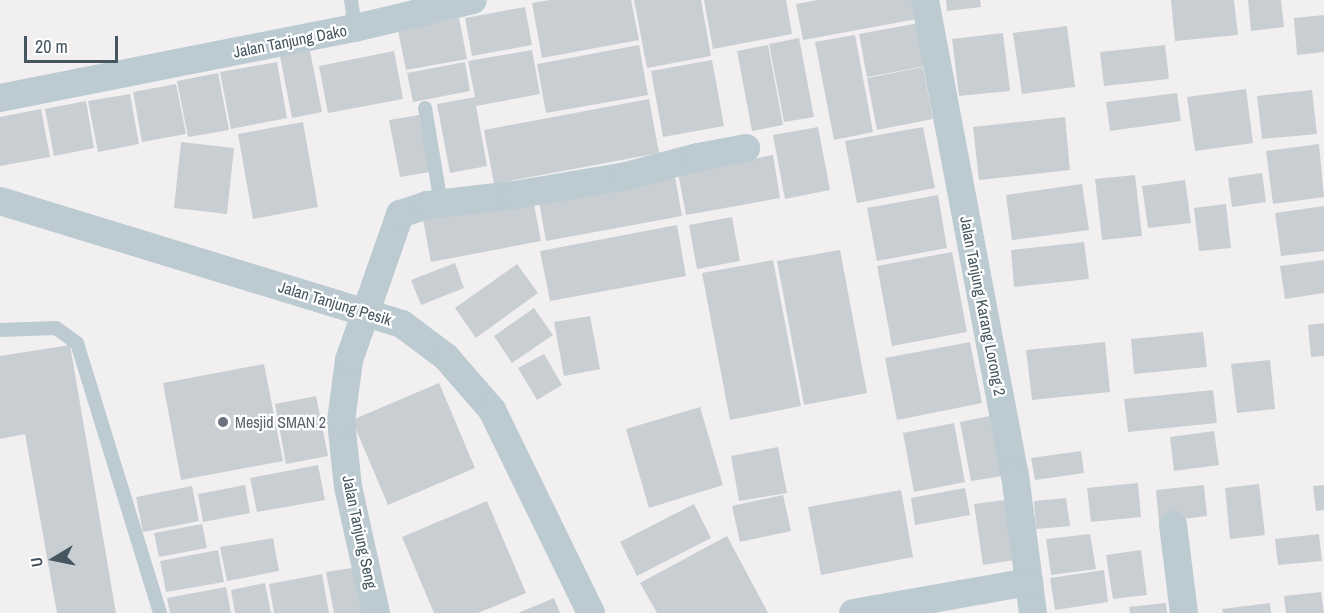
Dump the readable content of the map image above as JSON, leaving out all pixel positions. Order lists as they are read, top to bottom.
{
  "streets": {
    "street": [
      "Jalan Tanjung Dako",
      "Jalan Tanjung Pesik",
      "Jalan Tanjung Karang Lorong 2",
      "Jalan Tanjung Seng"
    ]
  },
  "crossings": [
    ["Jalan Tanjung Pesik", "Jalan Tanjung Seng"]
  ],
  "places": ["Mesjid SMAN 2"],
  "scale_bar": "20 m",
  "north": "left"
}
